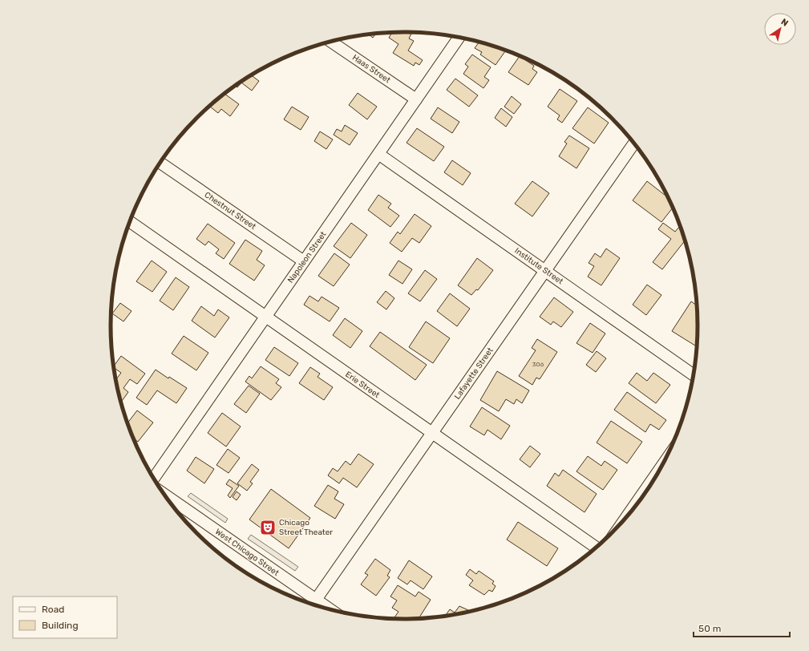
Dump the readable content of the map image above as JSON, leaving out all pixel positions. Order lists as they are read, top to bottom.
{
  "streets": {
    "street": [
      "Haas Street",
      "Chestnut Street",
      "Napoleon Street",
      "Institute Street",
      "Lafayette Street",
      "Erie Street",
      "West Chicago Street"
    ]
  },
  "crossings": [
    ["Haas Street", "Napoleon Street"],
    ["Chestnut Street", "Napoleon Street"],
    ["Napoleon Street", "Institute Street"],
    ["Napoleon Street", "Erie Street"],
    ["Institute Street", "Lafayette Street"],
    ["Lafayette Street", "Erie Street"],
    ["Lafayette Street", "West Chicago Street"]
  ],
  "places": {
    "theatre": ["Chicago Street Theater"]
  },
  "house_numbers": ["306"],
  "legend": ["Road", "Building"],
  "scale_bar": "50 m",
  "north": "top right"
}
